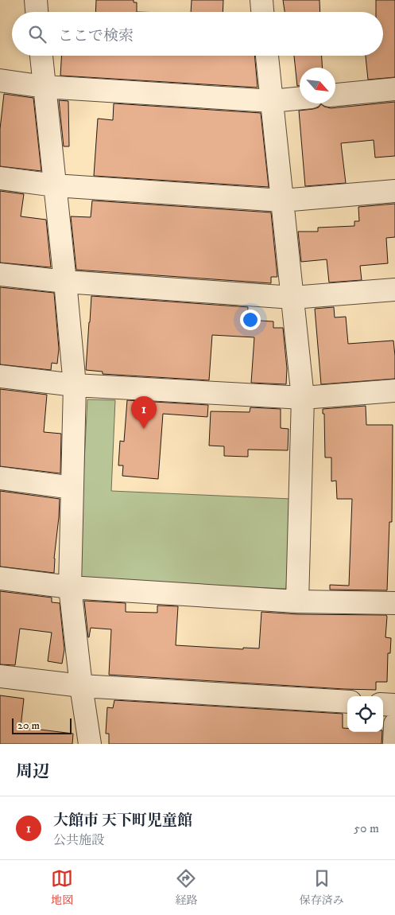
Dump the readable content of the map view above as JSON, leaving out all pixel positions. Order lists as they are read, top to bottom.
{
  "scale_bar": "20 m",
  "north": "bottom right",
  "page": {
    "search": "ここで検索",
    "pins": "1",
    "scale": "20 m",
    "heading": "周辺",
    "list": [
      {
        "mark": "1",
        "name": "大館市 天下町児童館",
        "note": "公共施設",
        "value": "50 m"
      }
    ],
    "nav": ["地図", "経路", "保存済み"]
  }
}
